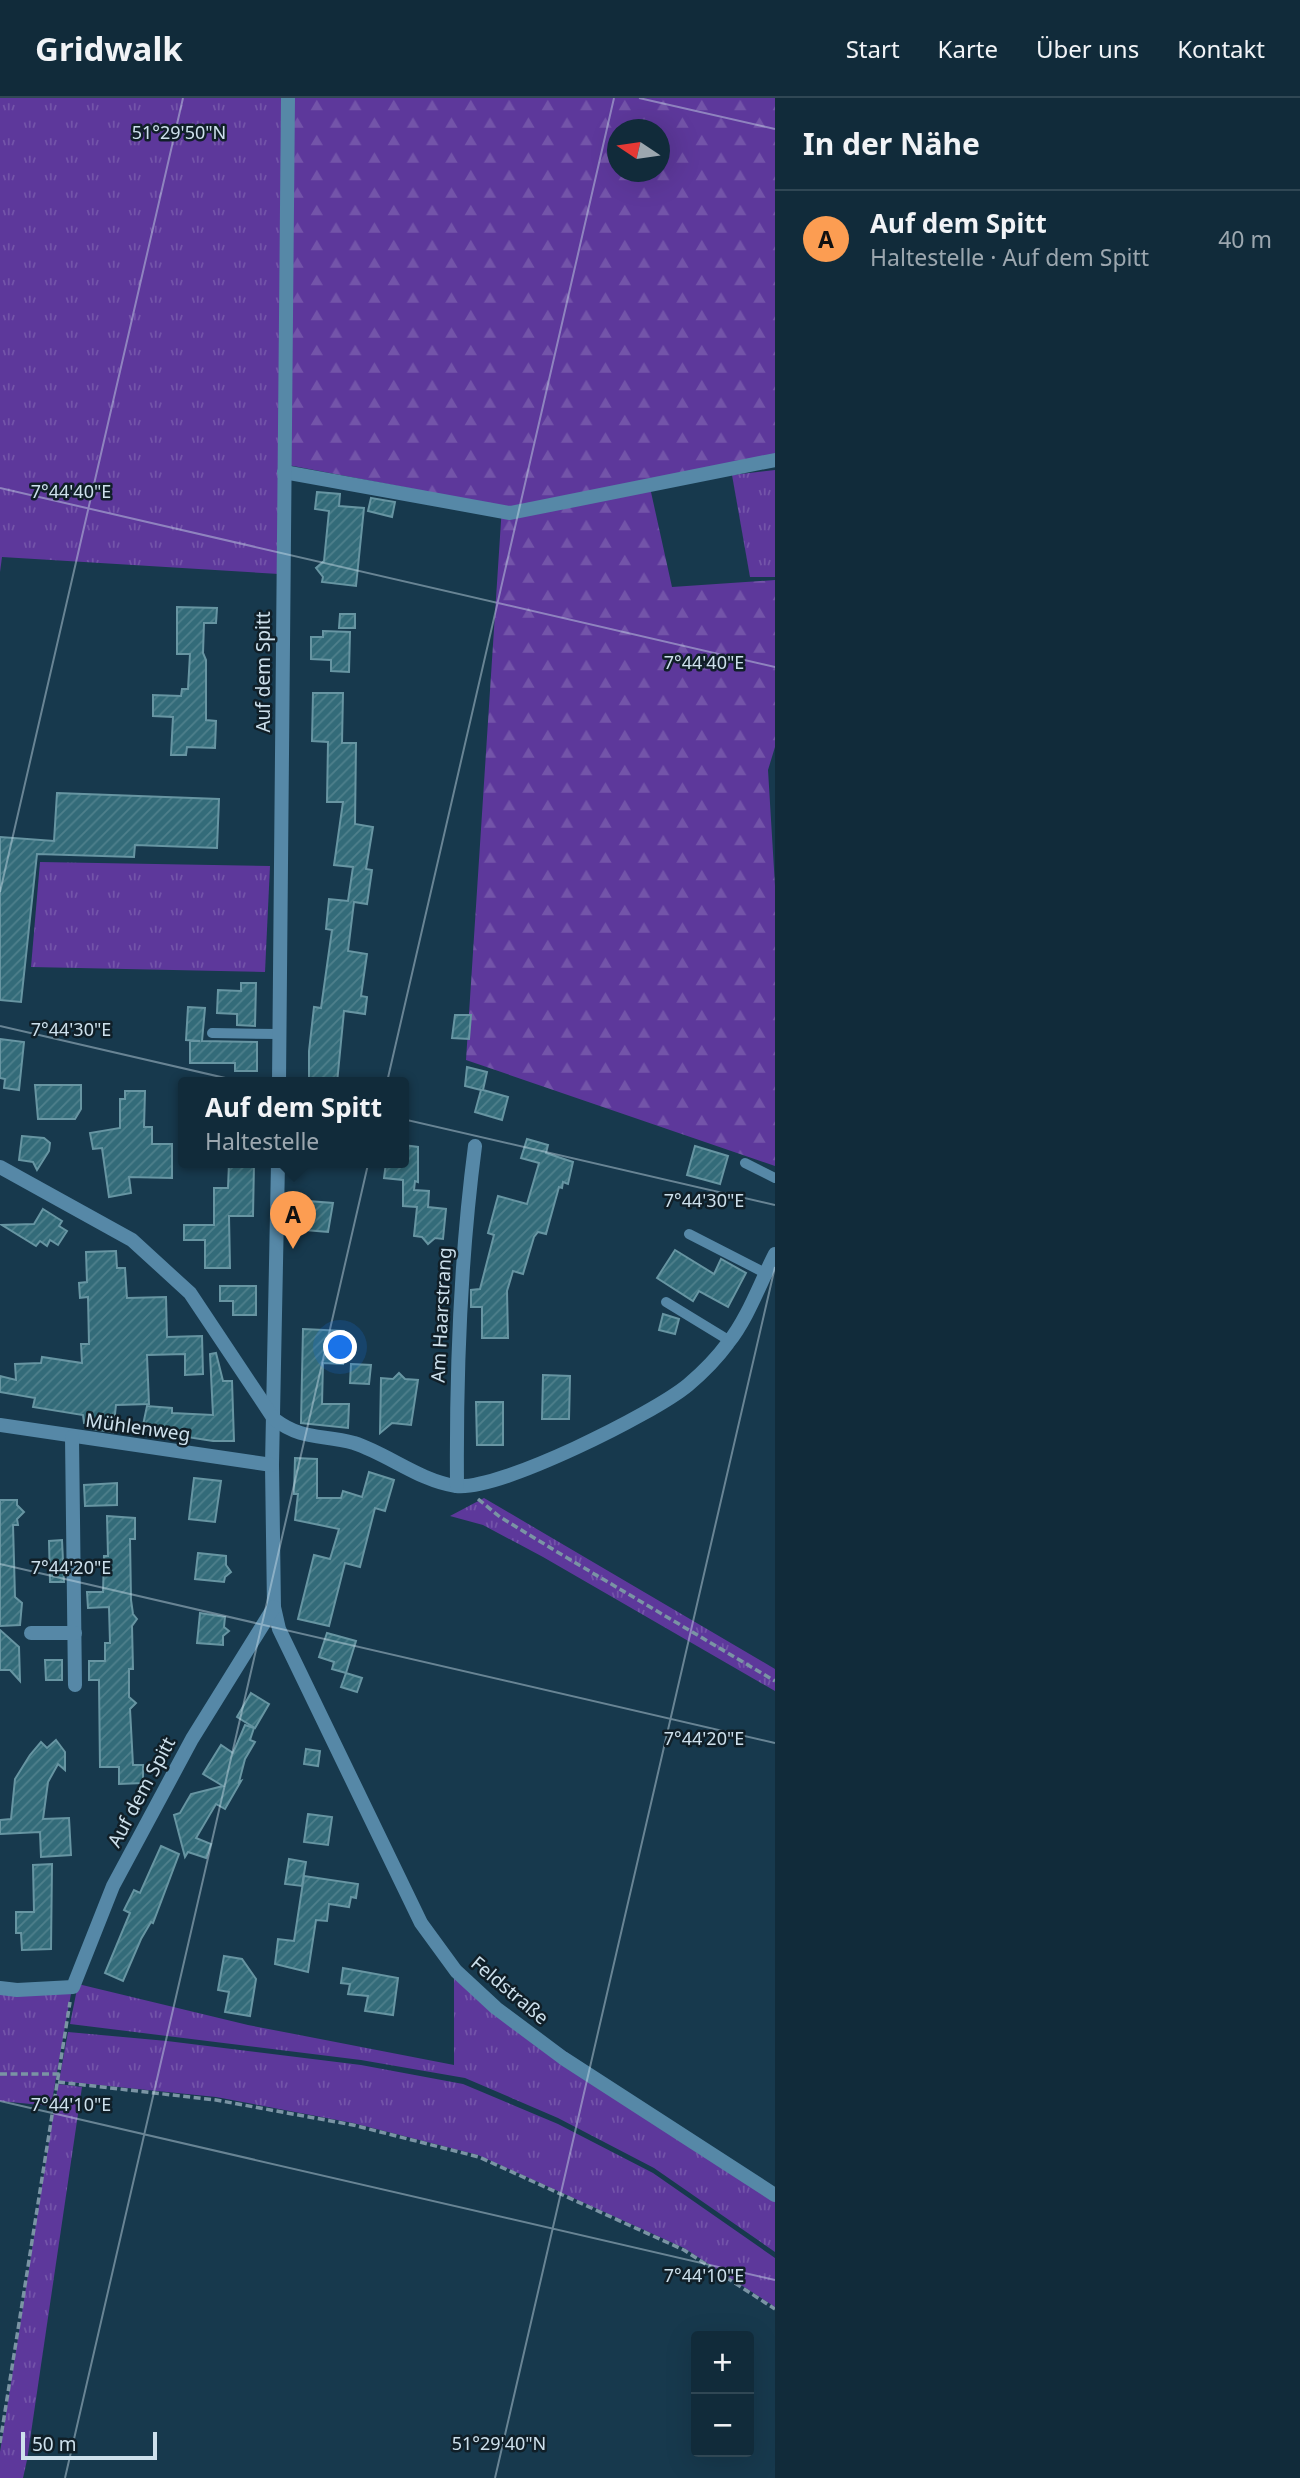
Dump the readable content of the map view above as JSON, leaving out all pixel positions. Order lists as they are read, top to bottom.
{
  "streets": {
    "street": [
      "Auf dem Spitt",
      "Am Haarstrang",
      "Mühlenweg",
      "Feldstraße"
    ]
  },
  "crossings": [
    ["Auf dem Spitt", "Feldstraße"]
  ],
  "scale_bar": "50 m",
  "north": "left",
  "page": {
    "header": "Gridwalk",
    "nav": [
      "Start",
      "Karte",
      "Über uns",
      "Kontakt"
    ],
    "heading": "In der Nähe",
    "list": [
      {
        "mark": "A",
        "name": "Auf dem Spitt",
        "note": "Haltestelle · Auf dem Spitt",
        "value": "40 m"
      }
    ],
    "popup": ["Auf dem Spitt", "Haltestelle"],
    "pins": "A",
    "map_buttons": ["+", "−"],
    "scale": "50 m"
  },
  "coordinates": [
    "51°29'50\"N",
    "7°44'40\"E",
    "7°44'30\"E",
    "7°44'20\"E",
    "7°44'10\"E",
    "51°29'40\"N"
  ]
}
